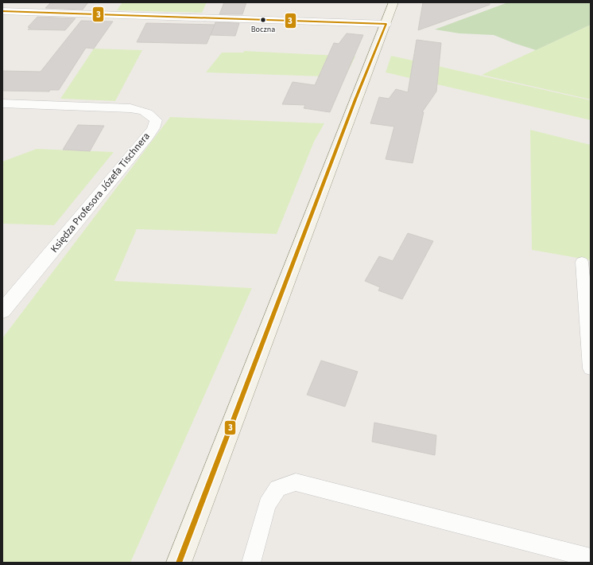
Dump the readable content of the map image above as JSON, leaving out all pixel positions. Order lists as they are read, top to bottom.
{
  "streets": {
    "street": ["Księdza Profesora Józefa Tischnera"]
  },
  "places": ["Boczna"],
  "lines": ["transit line 3"]
}
